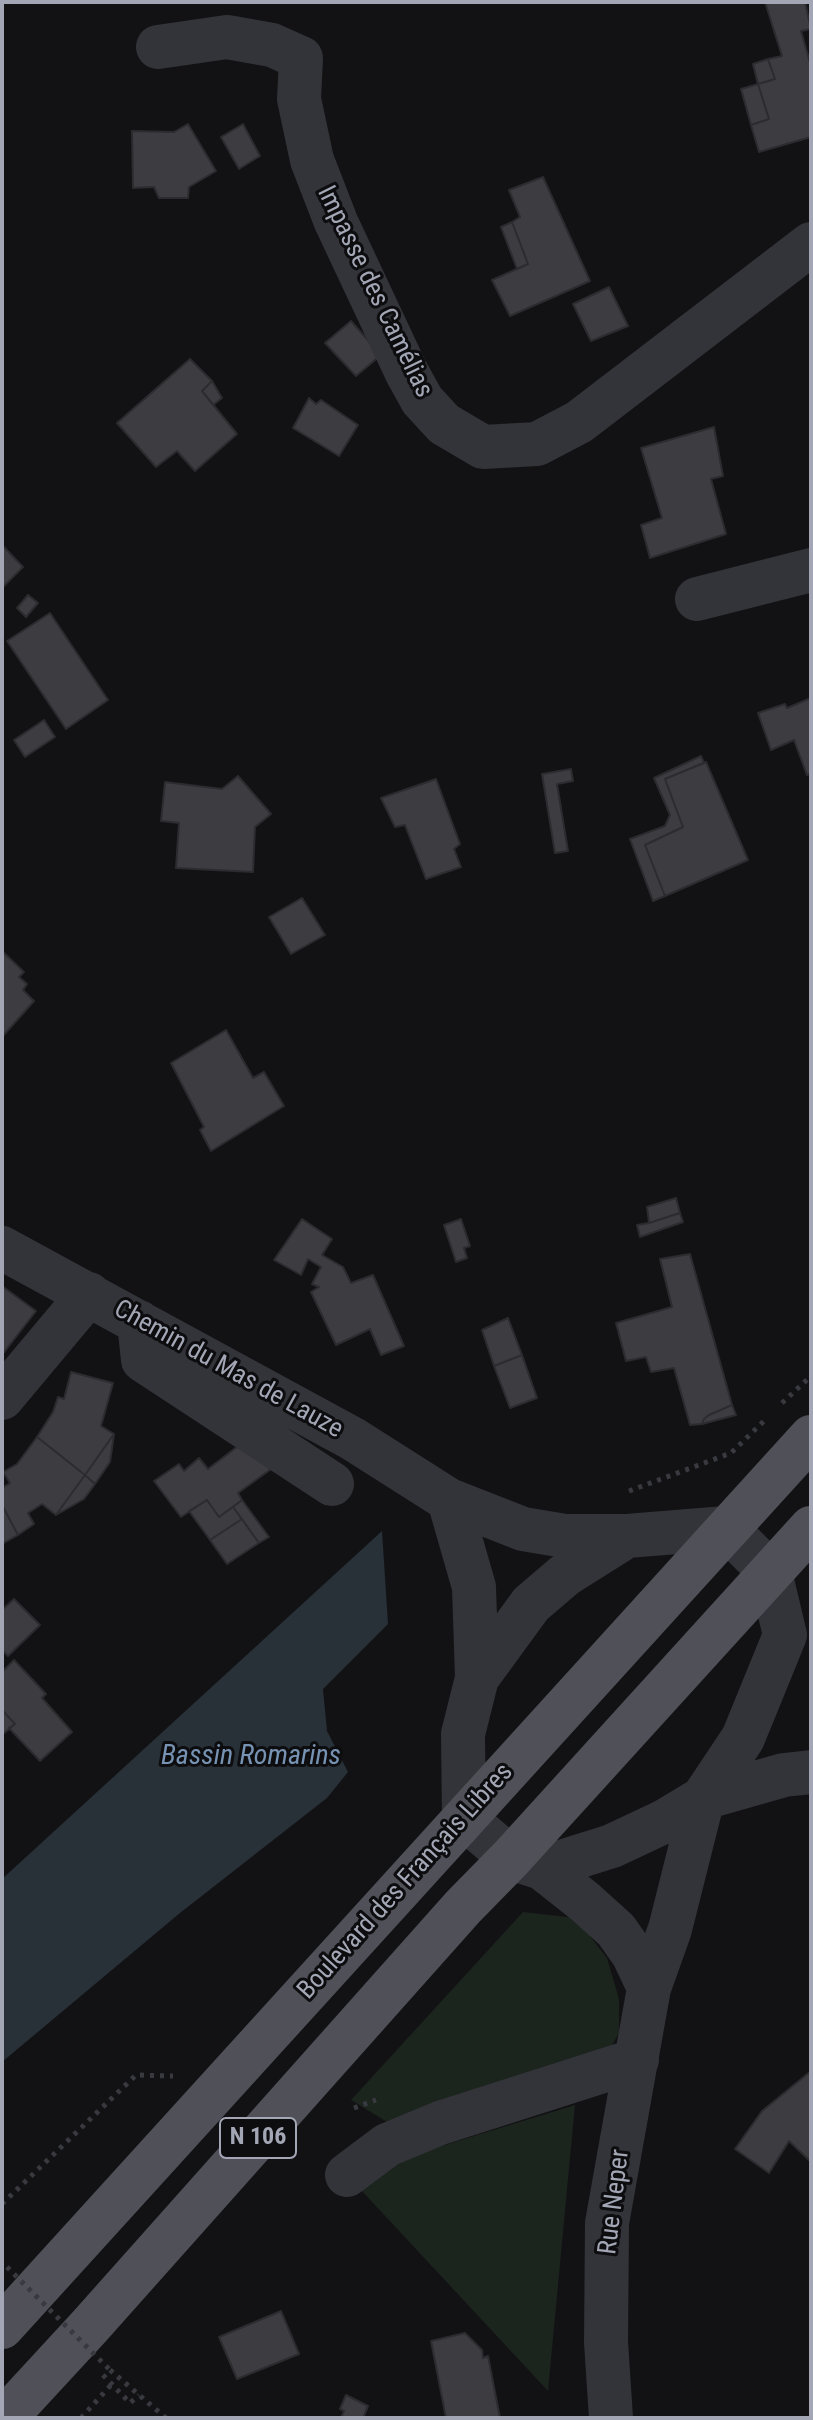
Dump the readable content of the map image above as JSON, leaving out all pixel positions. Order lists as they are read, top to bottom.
{
  "streets": {
    "main road": ["Boulevard des Français Libres", "N 106"],
    "street": ["Impasse des Camélias", "Chemin du Mas de Lauze", "Rue Neper"]
  },
  "crossings": [
    ["Chemin du Mas de Lauze", "Boulevard des Français Libres"]
  ],
  "water": ["Bassin Romarins"]
}
